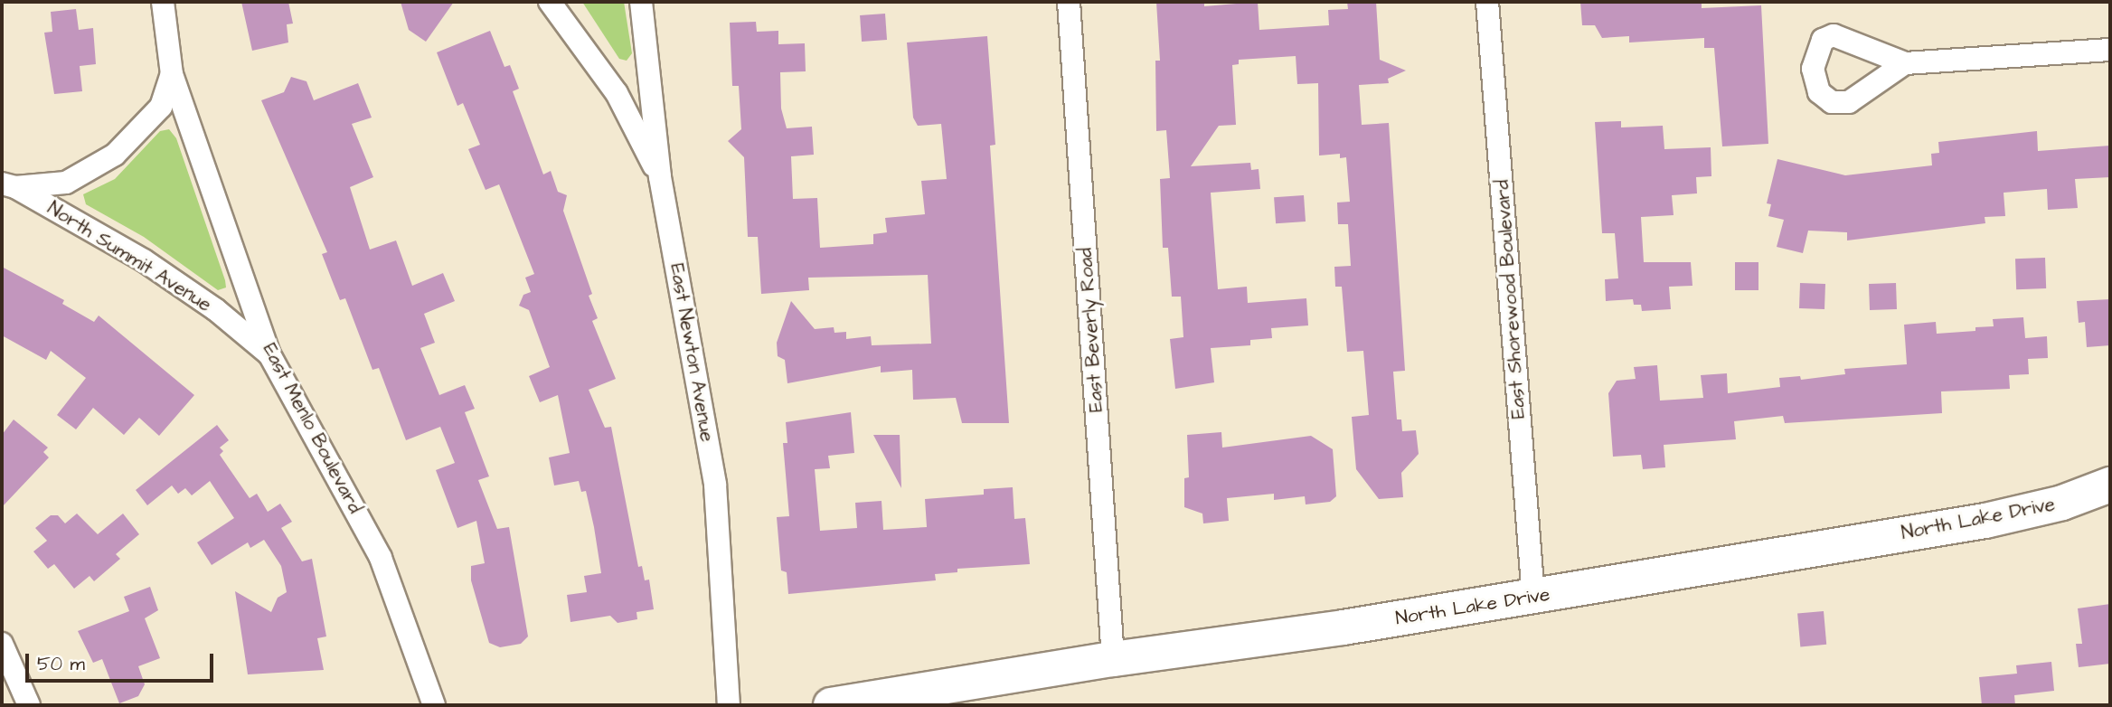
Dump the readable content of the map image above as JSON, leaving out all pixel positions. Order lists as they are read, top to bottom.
{
  "streets": {
    "main road": ["North Lake Drive"],
    "street": [
      "North Summit Avenue",
      "East Shorewood Boulevard",
      "East Beverly Road",
      "East Newton Avenue",
      "East Menlo Boulevard"
    ]
  },
  "crossings": [
    ["North Summit Avenue", "East Menlo Boulevard"],
    ["East Shorewood Boulevard", "North Lake Drive"],
    ["East Beverly Road", "North Lake Drive"]
  ],
  "scale_bar": "50 m"
}
